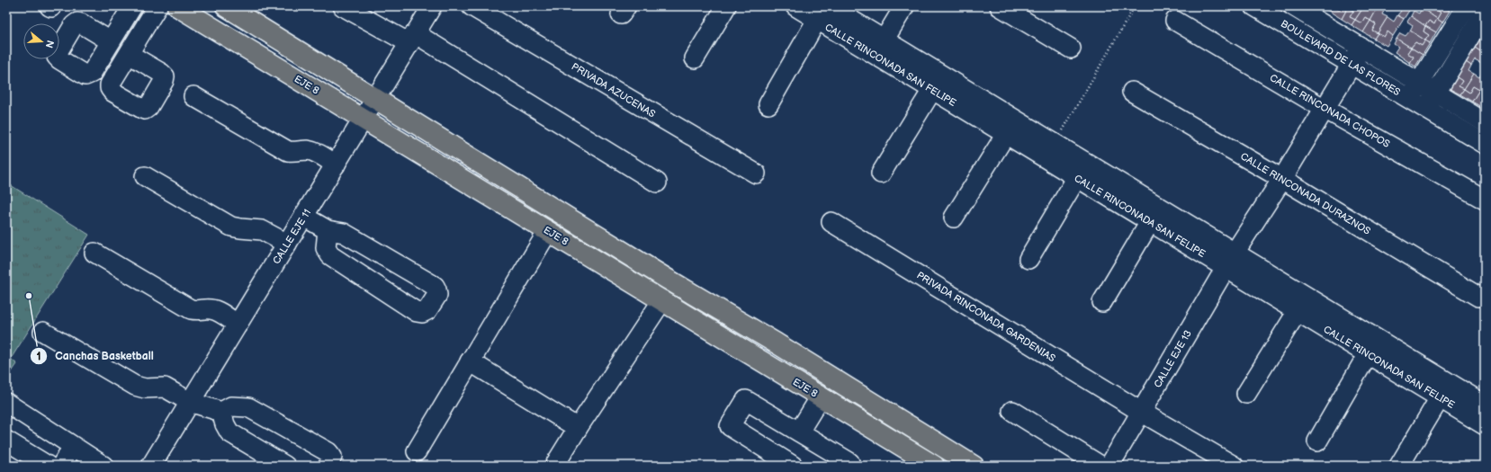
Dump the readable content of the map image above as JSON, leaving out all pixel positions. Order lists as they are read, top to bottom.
{
  "streets": {
    "main road": ["EJE 8"],
    "street": [
      "BOULEVARD DE LAS FLORES",
      "CALLE RINCONADA SAN FELIPE",
      "PRIVADA AZUCENAS",
      "CALLE RINCONADA CHOPOS",
      "CALLE RINCONADA DURAZNOS",
      "CALLE EJE 11",
      "PRIVADA RINCONADA GARDENIAS",
      "CALLE EJE 13"
    ]
  },
  "crossings": [
    ["BOULEVARD DE LAS FLORES", "CALLE EJE 13"],
    ["CALLE RINCONADA SAN FELIPE", "CALLE EJE 13"],
    ["EJE 8", "CALLE EJE 11"],
    ["CALLE RINCONADA CHOPOS", "CALLE EJE 13"],
    ["CALLE RINCONADA DURAZNOS", "CALLE EJE 13"],
    ["PRIVADA RINCONADA GARDENIAS", "CALLE EJE 13"]
  ],
  "places": ["Canchas Basketball"],
  "north": "right"
}
